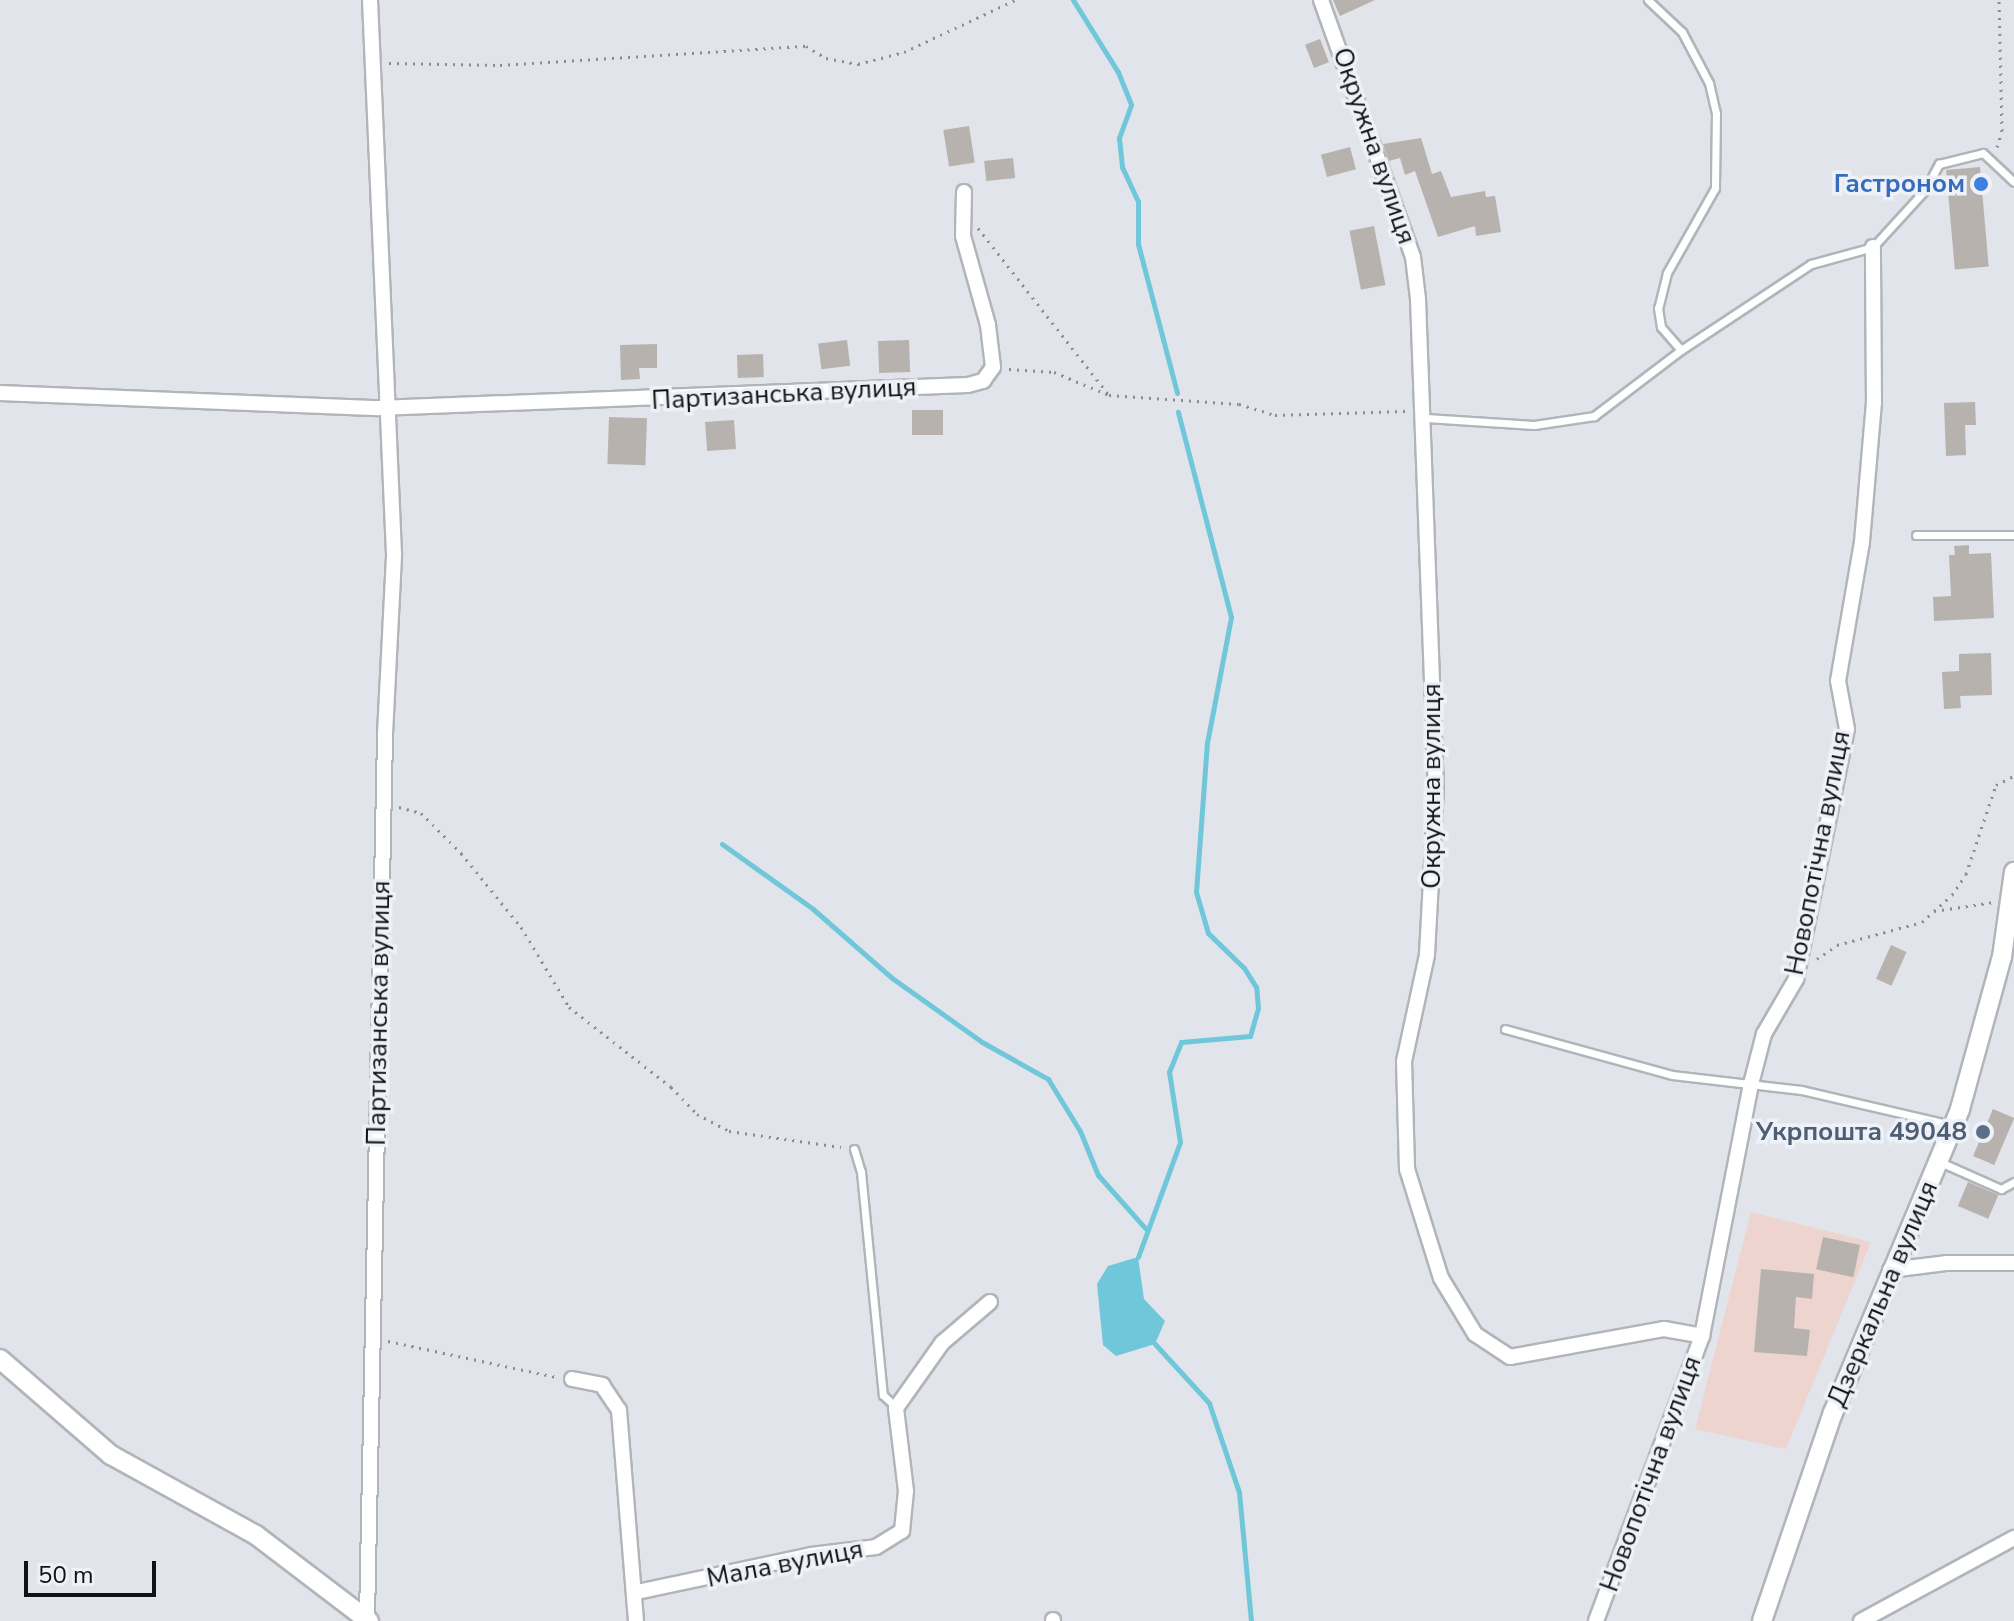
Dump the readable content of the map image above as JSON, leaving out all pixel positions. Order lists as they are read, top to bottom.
{
  "streets": {
    "street": [
      "Окружна вулиця",
      "Партизанська вулиця",
      "Новопотічна вулиця",
      "Дзеркальна вулиця",
      "Мала вулиця"
    ]
  },
  "crossings": [
    ["Окружна вулиця", "Новопотічна вулиця"]
  ],
  "places": ["Гастроном", "Укрпошта 49048"],
  "scale_bar": "50 m"
}
